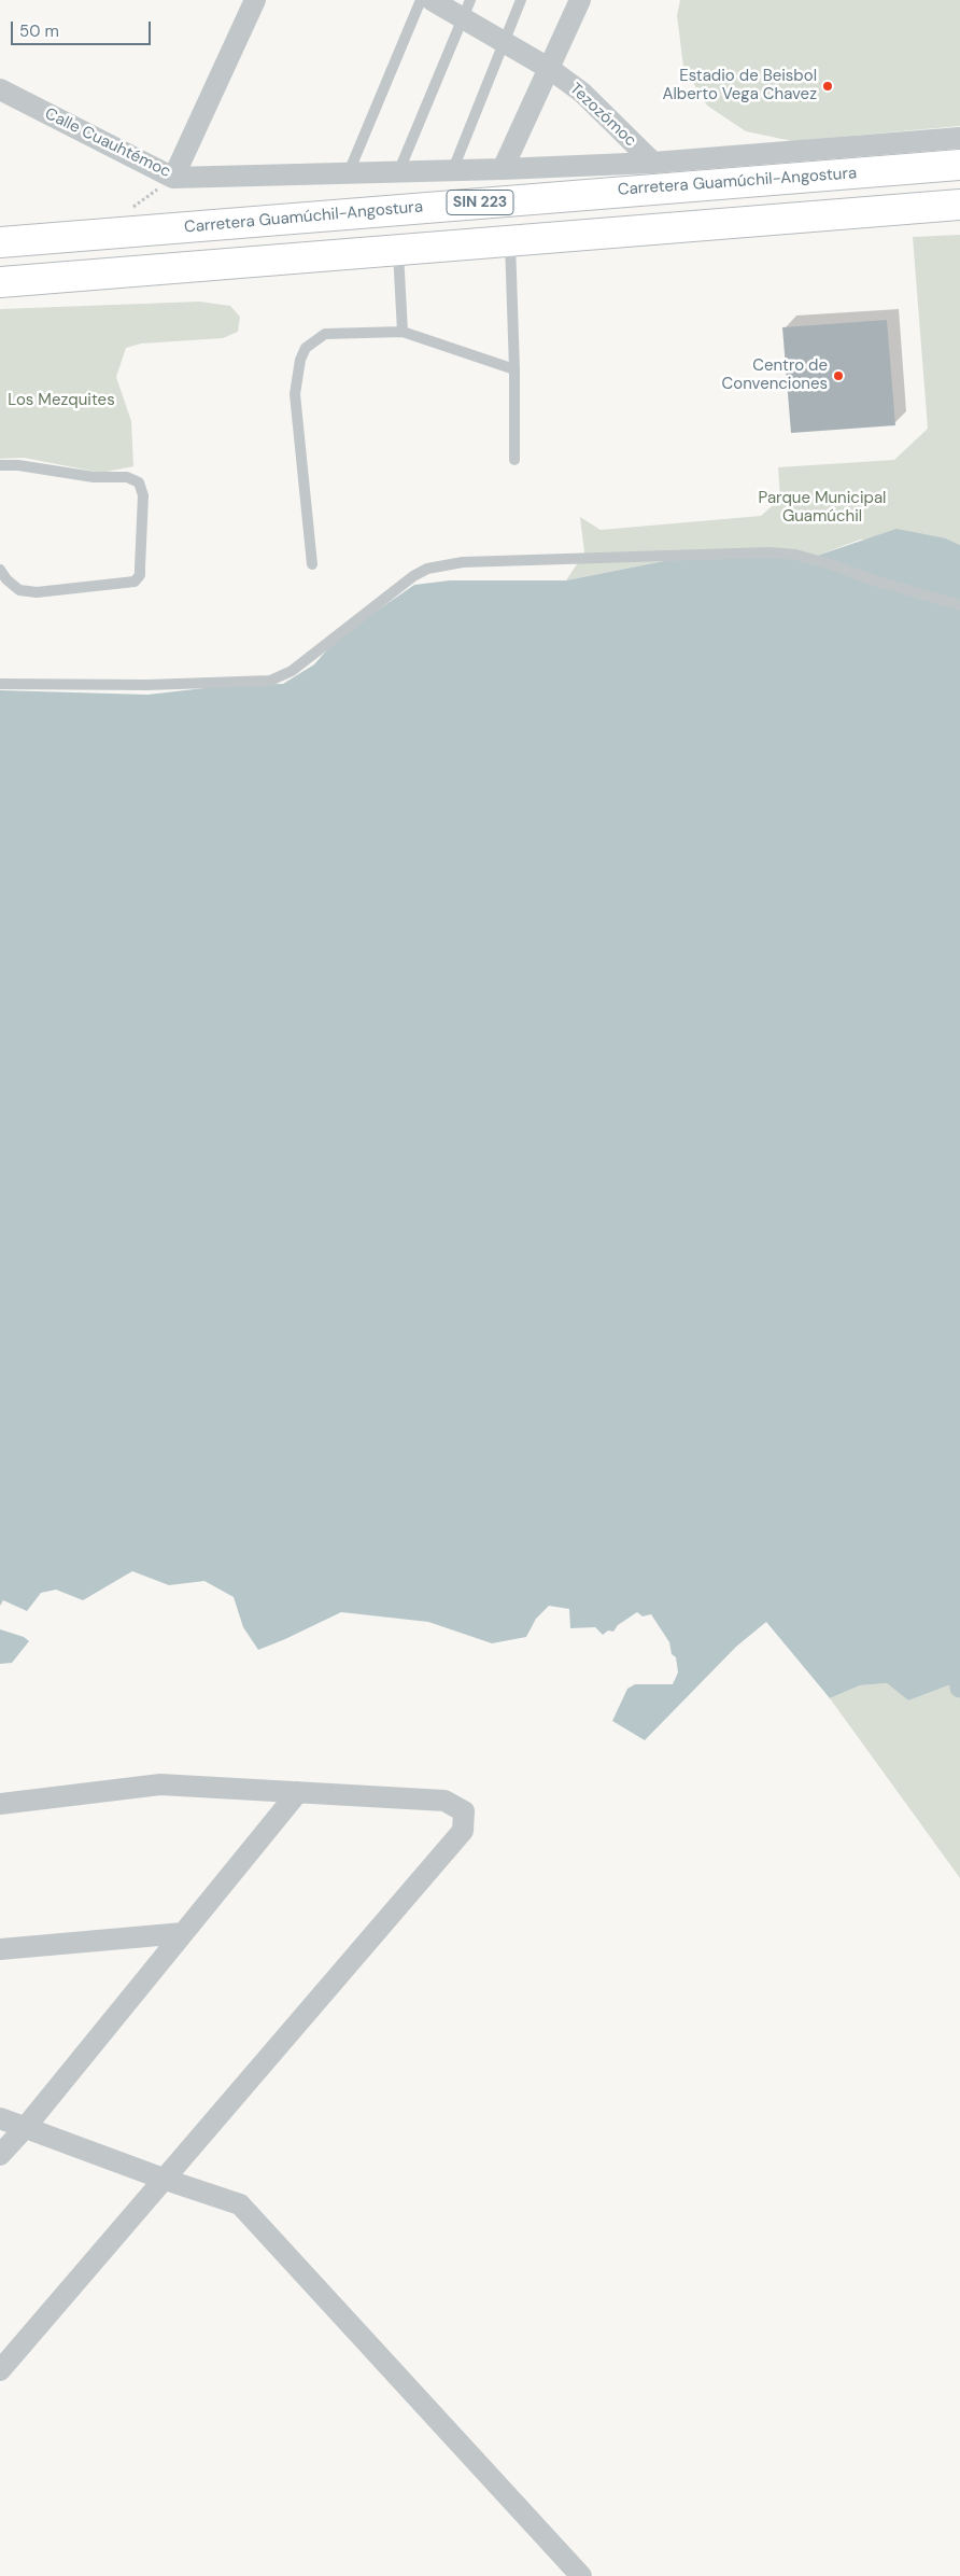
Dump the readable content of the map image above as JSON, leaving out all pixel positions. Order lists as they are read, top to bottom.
{
  "streets": {
    "main road": ["Carretera Guamúchil-Angostura", "SIN 223"],
    "street": ["Tezozómoc", "Calle Cuauhtémoc"]
  },
  "crossings": [
    ["Tezozómoc", "Calle Cuauhtémoc"]
  ],
  "parks": ["Los Mezquites", "Parque Municipal Guamúchil"],
  "places": ["Estadio de Beisbol Alberto Vega Chavez", "Centro de Convenciones"],
  "scale_bar": "50 m"
}
